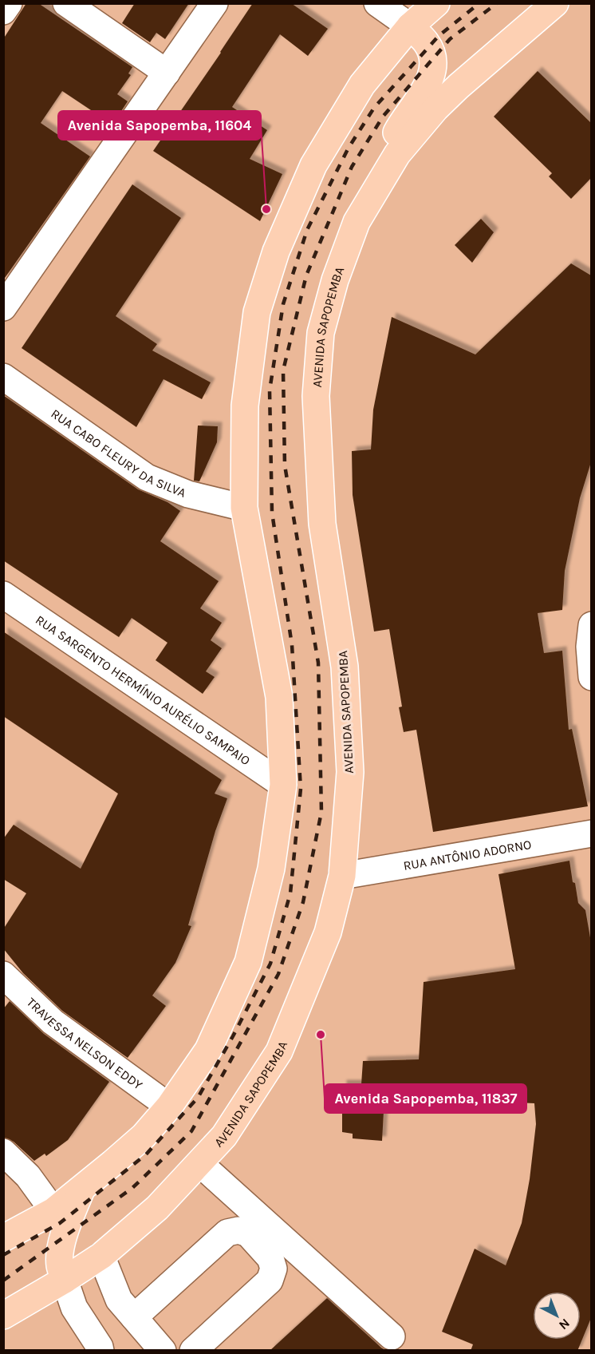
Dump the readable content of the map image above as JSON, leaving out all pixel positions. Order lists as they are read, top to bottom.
{
  "streets": {
    "main road": ["AVENIDA SAPOPEMBA"],
    "street": [
      "RUA CABO FLEURY DA SILVA",
      "RUA SARGENTO HERMÍNIO AURÉLIO SAMPAIO",
      "RUA ANTÔNIO ADORNO",
      "TRAVESSA NELSON EDDY"
    ]
  },
  "crossings": [
    ["AVENIDA SAPOPEMBA", "RUA ANTÔNIO ADORNO"]
  ],
  "places": ["Avenida Sapopemba, 11604", "Avenida Sapopemba, 11837"],
  "north": "bottom right"
}
